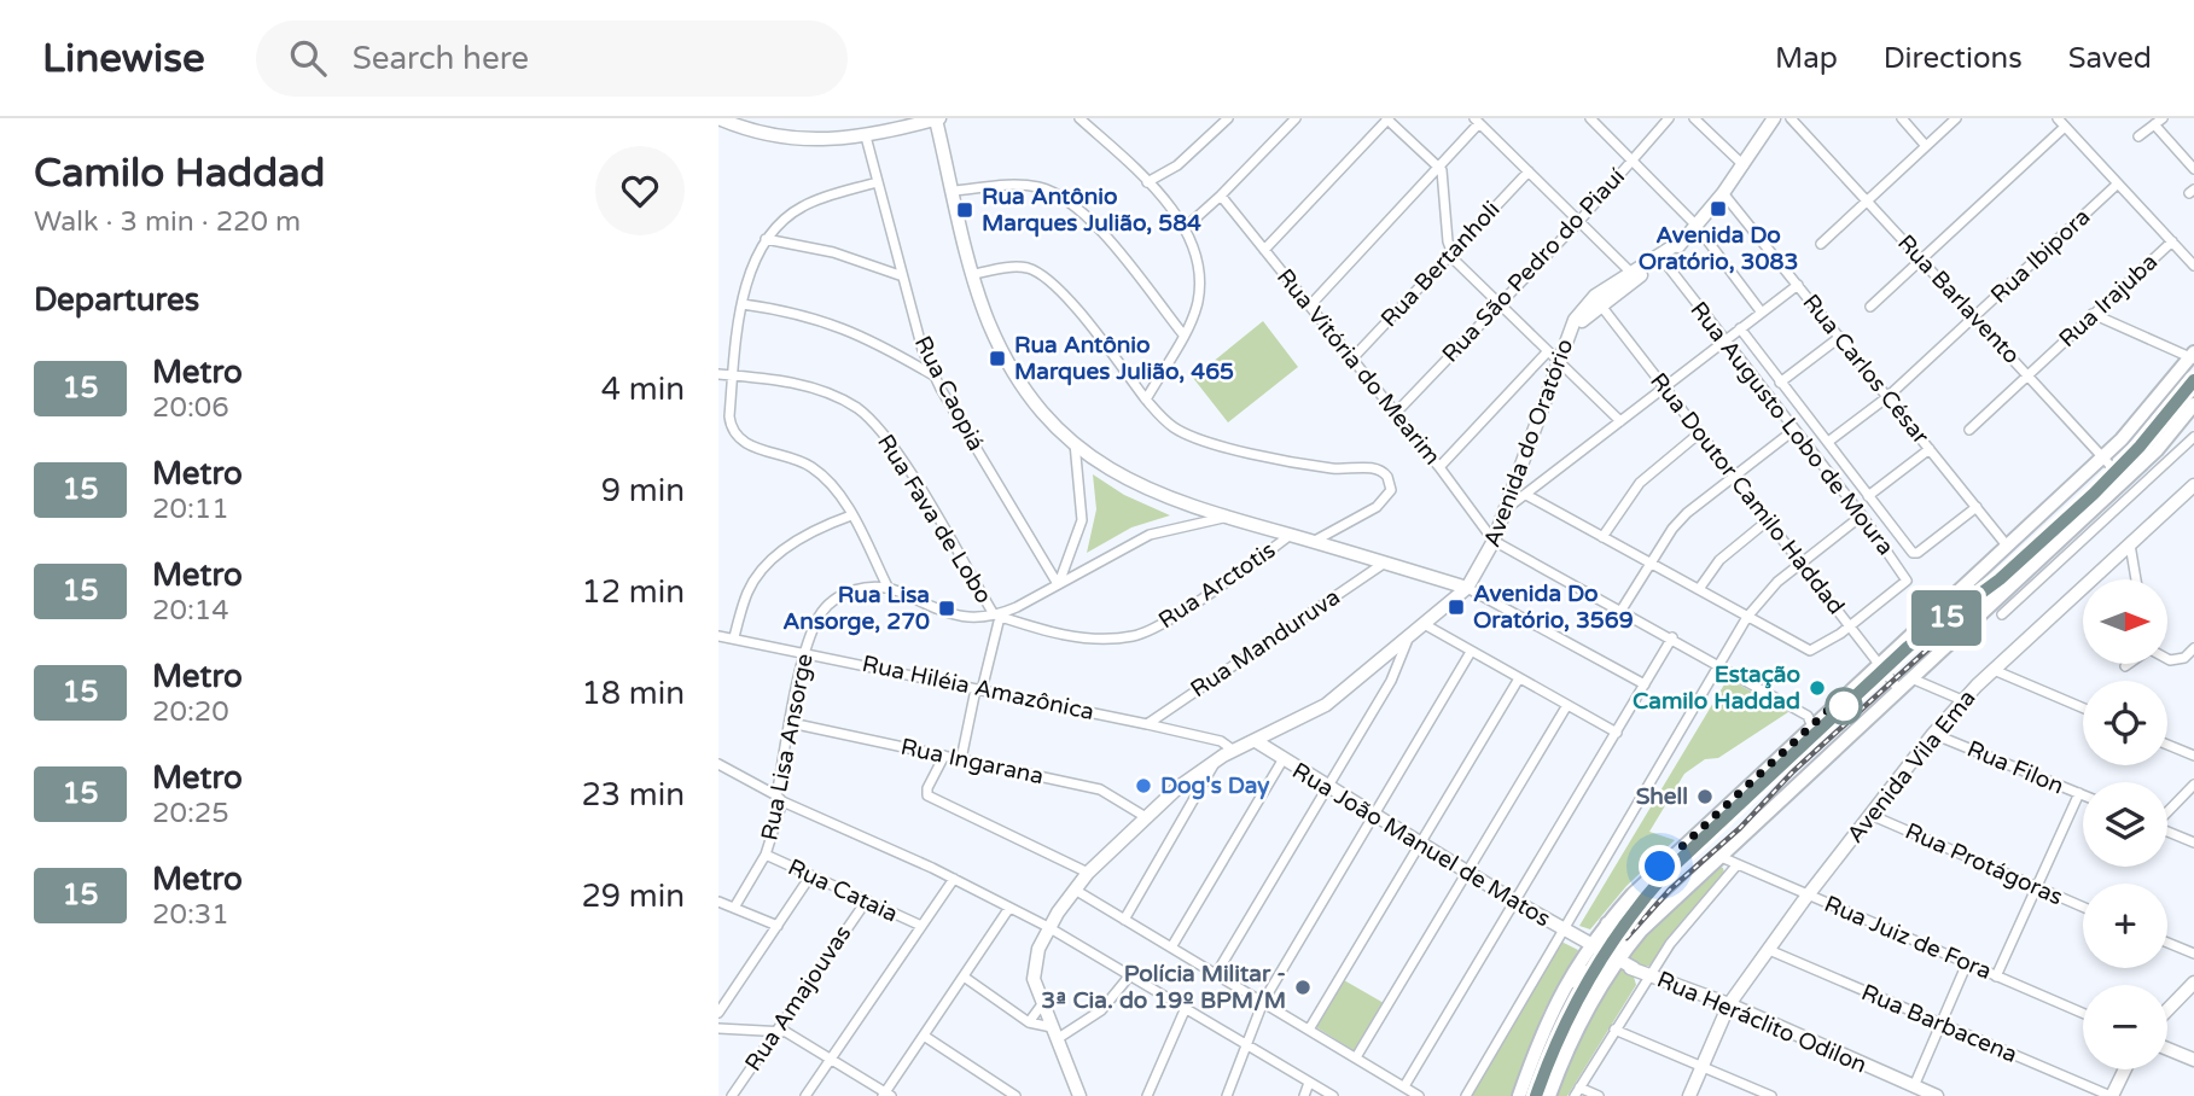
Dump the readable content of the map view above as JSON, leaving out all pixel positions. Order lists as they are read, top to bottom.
{
  "streets": {
    "main road": [
      "Avenida do Oratório",
      "Avenida Vila Ema",
      "Rua João Manuel de Matos",
      "Rua Heráclito Odilon"
    ],
    "street": [
      "Rua Ibipora",
      "Rua Bertanholi",
      "Rua São Pedro do Piauí",
      "Rua Barlavento",
      "Rua Irajuba",
      "Rua Vitória do Mearim",
      "Rua Carlos César",
      "Rua Caopiá",
      "Rua Augusto Lobo de Moura",
      "Rua Doutor Camilo Haddad",
      "Rua Fava de Lobo",
      "Rua Arctotis",
      "Rua Manduruva",
      "Rua Hiléia Amazônica",
      "Rua Lisa Ansorge",
      "Rua Ingarana",
      "Rua Filon",
      "Rua Protágoras",
      "Rua Cataia",
      "Rua Juiz de Fora",
      "Rua Amajouvas",
      "Rua Barbacena"
    ]
  },
  "crossings": [
    ["Rua Ibipora", "Rua Barlavento"],
    ["Rua Ibipora", "Rua Carlos César"],
    ["Rua Bertanholi", "Rua Vitória do Mearim"],
    ["Rua São Pedro do Piauí", "Rua Vitória do Mearim"],
    ["Rua Barlavento", "Rua Irajuba"],
    ["Rua Vitória do Mearim", "Avenida do Oratório"],
    ["Rua Carlos César", "Avenida do Oratório"],
    ["Rua Augusto Lobo de Moura", "Avenida do Oratório"],
    ["Rua Augusto Lobo de Moura", "Rua Doutor Camilo Haddad"],
    ["Avenida do Oratório", "Rua Doutor Camilo Haddad"],
    ["Avenida do Oratório", "Rua Hiléia Amazônica"],
    ["Avenida do Oratório", "Rua Ingarana"],
    ["Avenida do Oratório", "Rua João Manuel de Matos"],
    ["Rua Fava de Lobo", "Rua Arctotis"],
    ["Rua Manduruva", "Rua Hiléia Amazônica"],
    ["Rua Hiléia Amazônica", "Rua Lisa Ansorge"],
    ["Rua Lisa Ansorge", "Rua Ingarana"],
    ["Rua Lisa Ansorge", "Rua Cataia"],
    ["Avenida Vila Ema", "Rua Filon"],
    ["Avenida Vila Ema", "Rua Protágoras"],
    ["Avenida Vila Ema", "Rua Juiz de Fora"],
    ["Avenida Vila Ema", "Rua Heráclito Odilon"],
    ["Avenida Vila Ema", "Rua Barbacena"],
    ["Rua João Manuel de Matos", "Rua Heráclito Odilon"],
    ["Rua Cataia", "Rua Amajouvas"]
  ],
  "places": {
    "transit": [
      "Avenida Do Oratório, 3083",
      "Rua Antônio Marques Julião, 584",
      "Rua Antônio Marques Julião, 465",
      "Avenida Do Oratório, 3569",
      "Rua Lisa Ansorge, 270"
    ],
    "other": [
      "Estação Camilo Haddad",
      "Dog's Day",
      "Shell",
      "Polícia Militar - 3ª Cia. do 19º BPM/M"
    ]
  },
  "lines": ["metro line 15"],
  "north": "right",
  "page": {
    "header": "Linewise",
    "search": "Search here",
    "nav": ["Map", "Directions", "Saved"],
    "heading": [
      ["Camilo Haddad", "Walk · 3 min · 220 m"],
      "Departures"
    ],
    "on_map": "15",
    "list": [
      {
        "mark": "15",
        "name": "Metro",
        "note": "20:06",
        "value": "4 min"
      },
      {
        "mark": "15",
        "name": "Metro",
        "note": "20:11",
        "value": "9 min"
      },
      {
        "mark": "15",
        "name": "Metro",
        "note": "20:14",
        "value": "12 min"
      },
      {
        "mark": "15",
        "name": "Metro",
        "note": "20:20",
        "value": "18 min"
      },
      {
        "mark": "15",
        "name": "Metro",
        "note": "20:25",
        "value": "23 min"
      },
      {
        "mark": "15",
        "name": "Metro",
        "note": "20:31",
        "value": "29 min"
      }
    ],
    "map_buttons": ["+", "−"]
  }
}
